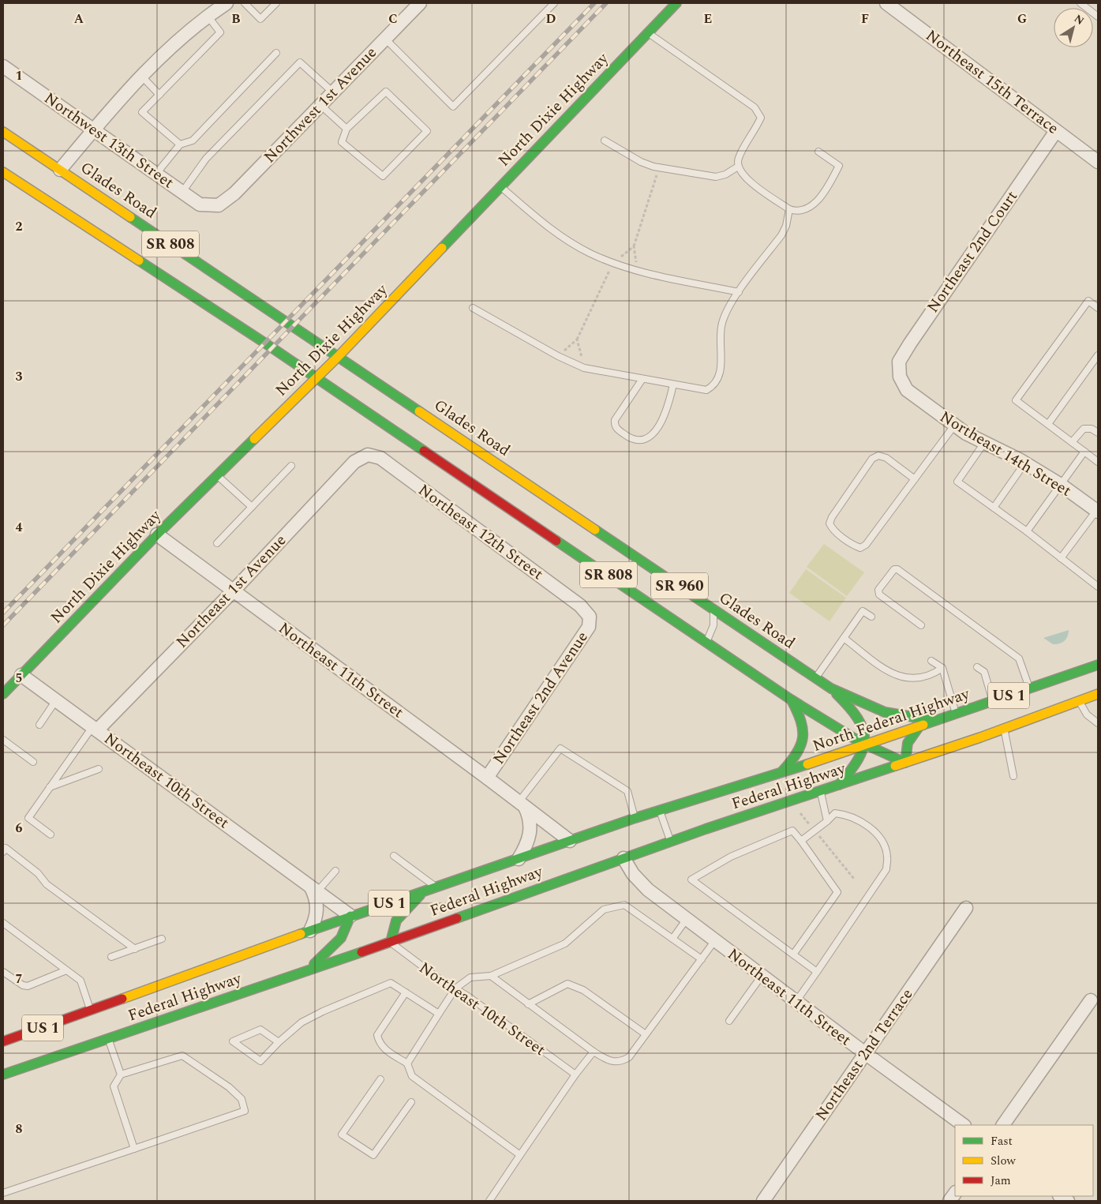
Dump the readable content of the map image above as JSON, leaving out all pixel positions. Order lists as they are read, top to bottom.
{
  "streets": {
    "main road": [
      "North Dixie Highway",
      "Glades Road",
      "SR 808",
      "SR 960",
      "US 1",
      "North Federal Highway",
      "Federal Highway"
    ],
    "street": [
      "Northeast 15th Terrace",
      "Northwest 1st Avenue",
      "Northwest 13th Street",
      "Northeast 2nd Court",
      "Northeast 14th Street",
      "Northeast 12th Street",
      "Northeast 1st Avenue",
      "Northeast 11th Street",
      "Northeast 2nd Avenue",
      "Northeast 10th Street",
      "Northeast 2nd Terrace"
    ]
  },
  "crossings": [
    ["Northeast 15th Terrace", "Northeast 2nd Court"],
    ["Northwest 1st Avenue", "Northwest 13th Street"],
    ["North Dixie Highway", "Glades Road"],
    ["North Dixie Highway", "SR 808"],
    ["North Dixie Highway", "Northeast 11th Street"],
    ["North Dixie Highway", "Northeast 10th Street"],
    ["Glades Road", "North Federal Highway"],
    ["SR 808", "North Federal Highway"],
    ["SR 808", "Federal Highway"],
    ["Northeast 2nd Court", "Northeast 14th Street"],
    ["Northeast 12th Street", "Northeast 1st Avenue"],
    ["Northeast 12th Street", "Northeast 2nd Avenue"],
    ["Northeast 1st Avenue", "Northeast 11th Street"],
    ["Northeast 1st Avenue", "Northeast 10th Street"],
    ["Northeast 11th Street", "Northeast 2nd Avenue"],
    ["Northeast 11th Street", "Federal Highway"],
    ["Northeast 11th Street", "Northeast 2nd Terrace"],
    ["US 1", "Federal Highway"],
    ["North Federal Highway", "Federal Highway"],
    ["Northeast 10th Street", "Federal Highway"]
  ],
  "legend": ["Fast", "Slow", "Jam"],
  "north": "top right",
  "grid": {
    "columns": [
      "A",
      "B",
      "C",
      "D",
      "E",
      "F",
      "G"
    ],
    "rows": [
      "1",
      "2",
      "3",
      "4",
      "5",
      "6",
      "7",
      "8"
    ]
  }
}
